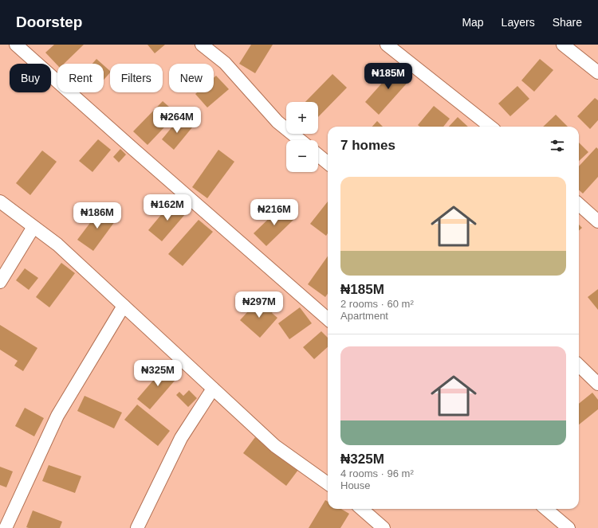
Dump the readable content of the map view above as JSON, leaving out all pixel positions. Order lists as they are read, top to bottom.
{
  "page": {
    "header": "Doorstep",
    "nav": ["Map", "Layers", "Share"],
    "price": [
      "₦185M",
      "₦264M",
      "₦162M",
      "₦216M",
      "₦186M",
      "₦297M",
      "₦325M"
    ],
    "chip": [
      "Buy",
      "Rent",
      "Filters",
      "New"
    ],
    "map_buttons": ["+", "−"],
    "heading": "7 homes",
    "list": [
      {
        "name": "₦185M",
        "note": "2 rooms · 60 m² · Apartment"
      },
      {
        "name": "₦325M",
        "note": "4 rooms · 96 m² · House"
      }
    ]
  }
}
